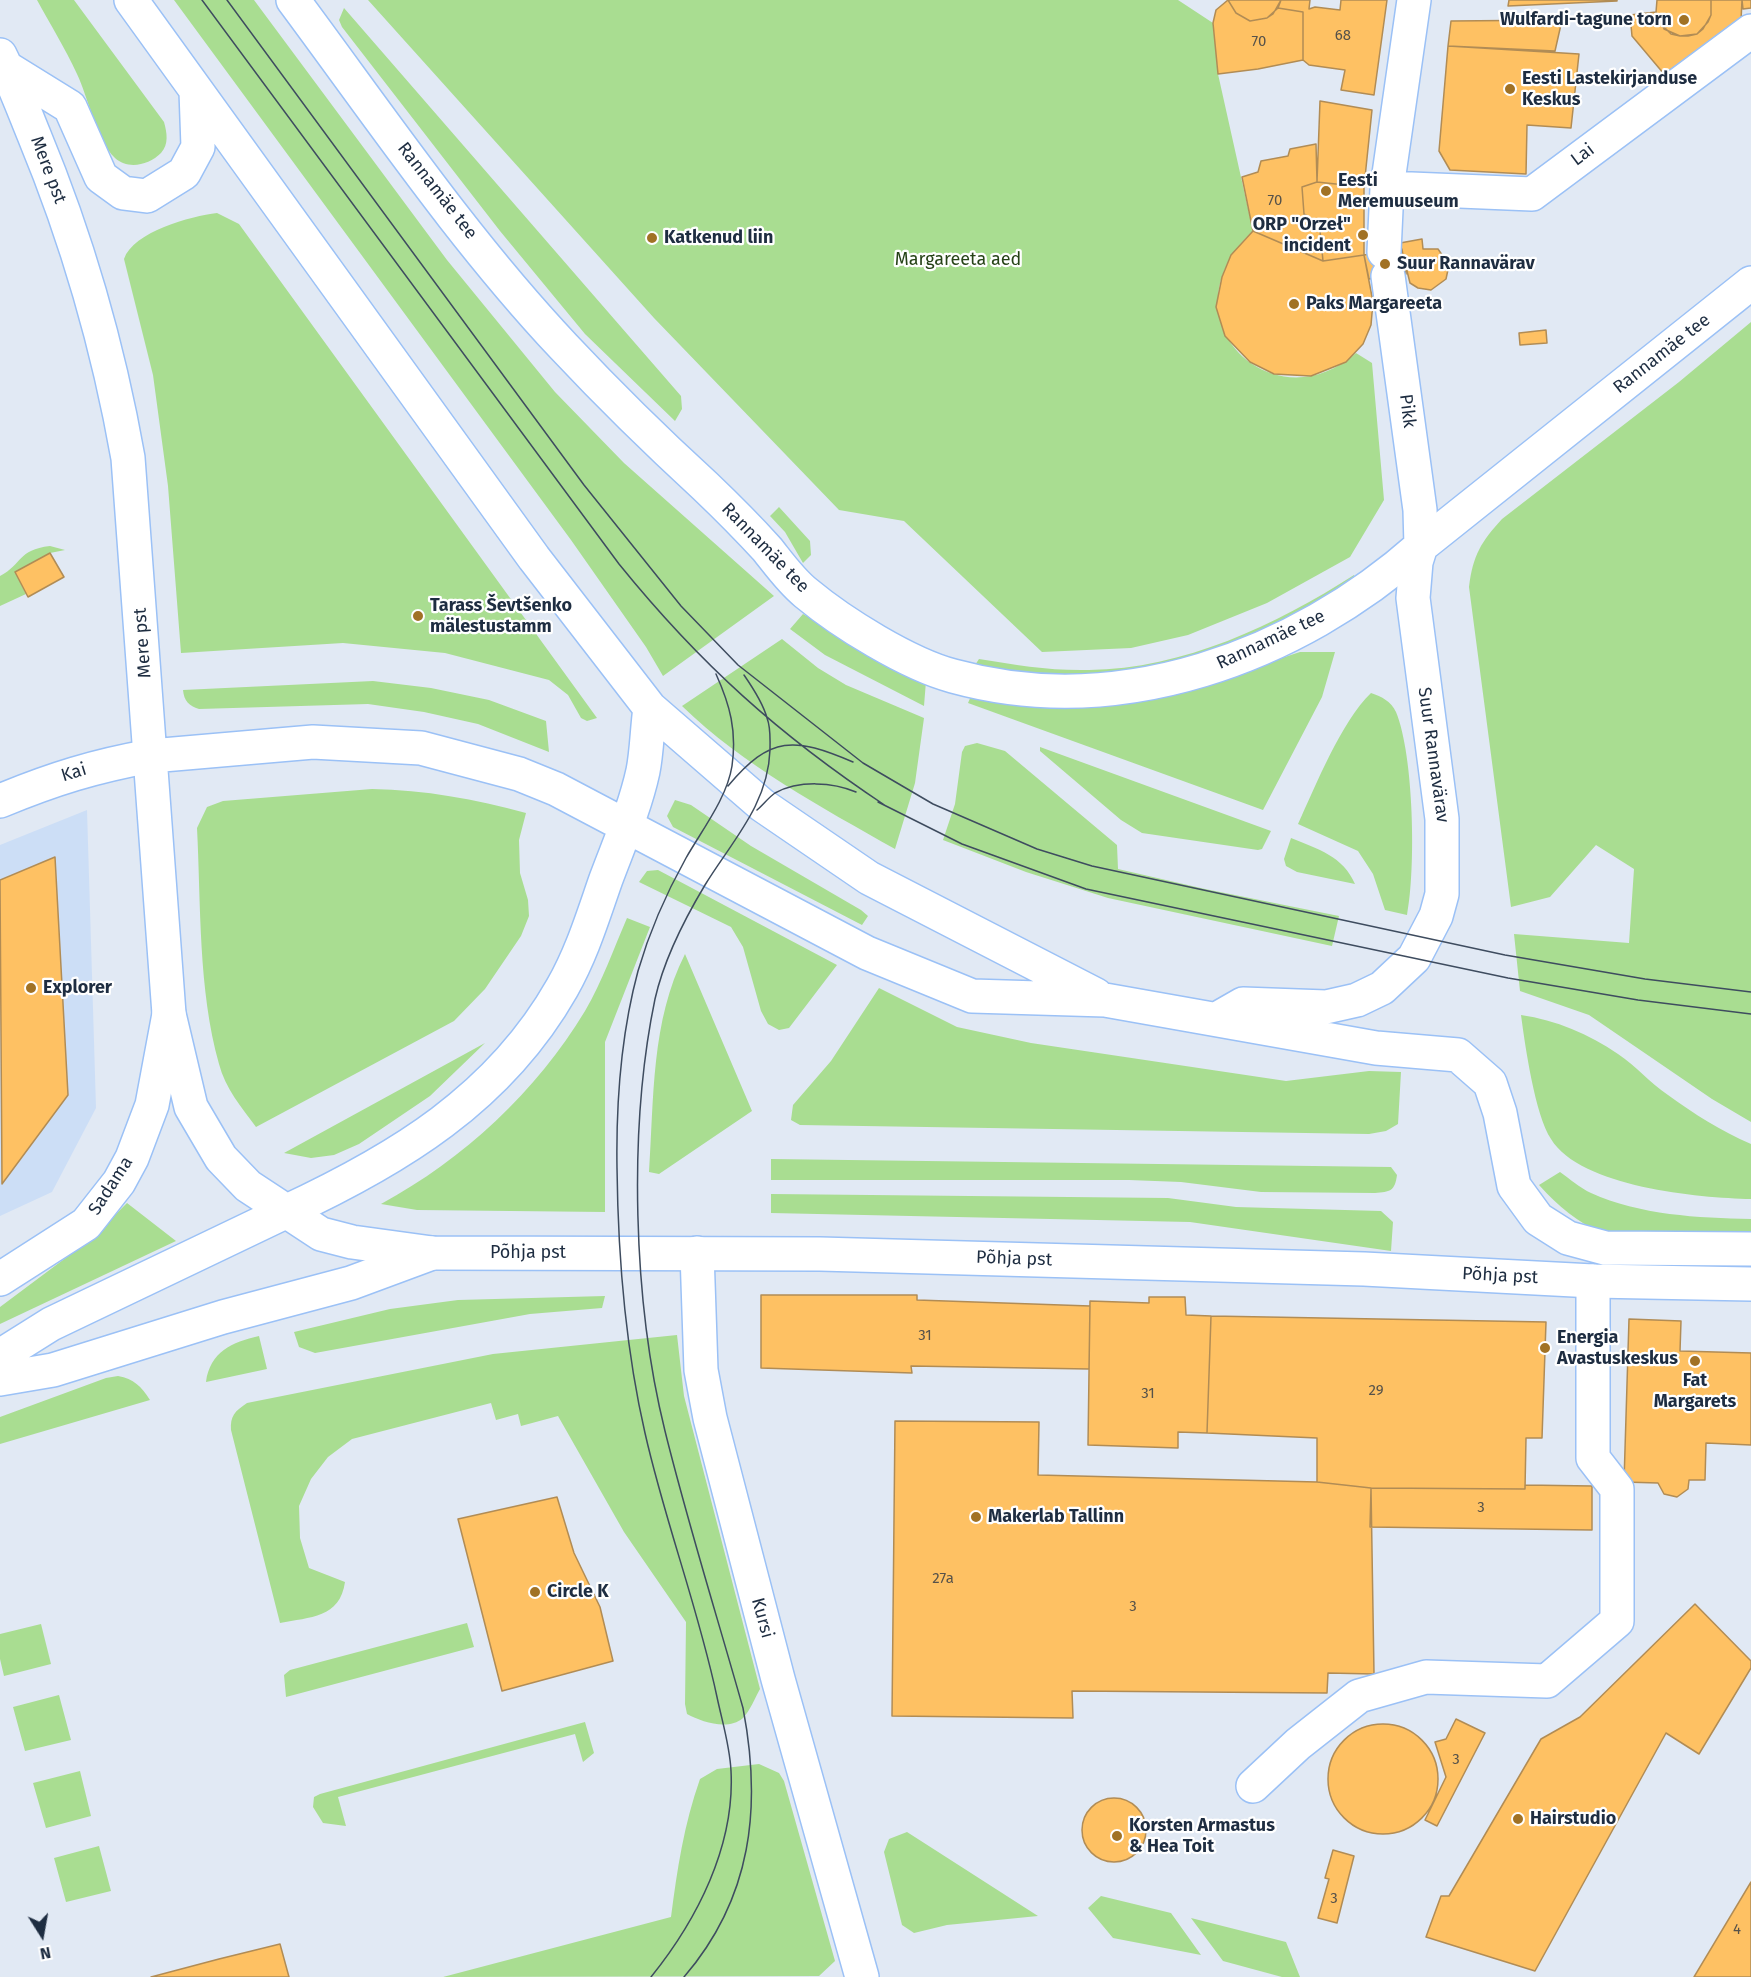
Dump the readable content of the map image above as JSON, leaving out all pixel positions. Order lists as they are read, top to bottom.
{
  "streets": {
    "main road": [
      "Lai",
      "Mere pst",
      "Rannamäe tee",
      "Pikk",
      "Suur Rannavärav",
      "Kai",
      "Sadama",
      "Põhja pst",
      "Kursi"
    ]
  },
  "crossings": [
    ["Lai", "Pikk"],
    ["Mere pst", "Kai"],
    ["Mere pst", "Sadama"],
    ["Mere pst", "Põhja pst"],
    ["Rannamäe tee", "Pikk"],
    ["Rannamäe tee", "Suur Rannavärav"],
    ["Pikk", "Suur Rannavärav"],
    ["Põhja pst", "Kursi"]
  ],
  "parks": ["Margareeta aed"],
  "places": [
    "Wulfardi-tagune torn",
    "Eesti Lastekirjanduse Keskus",
    "Eesti Meremuuseum",
    "ORP \"Orzeł\" incident",
    "Katkenud liin",
    "Suur Rannavärav",
    "Paks Margareeta",
    "Tarass Ševtšenko mälestustamm",
    "Explorer",
    "Energia Avastuskeskus",
    "Fat Margarets",
    "Makerlab Tallinn",
    "Circle K",
    "Hairstudio",
    "Korsten Armastus & Hea Toit"
  ],
  "house_numbers": [
    "68",
    "70",
    "70",
    "31",
    "29",
    "31",
    "3",
    "27a",
    "3",
    "3",
    "3",
    "4"
  ],
  "north": "bottom"
}
